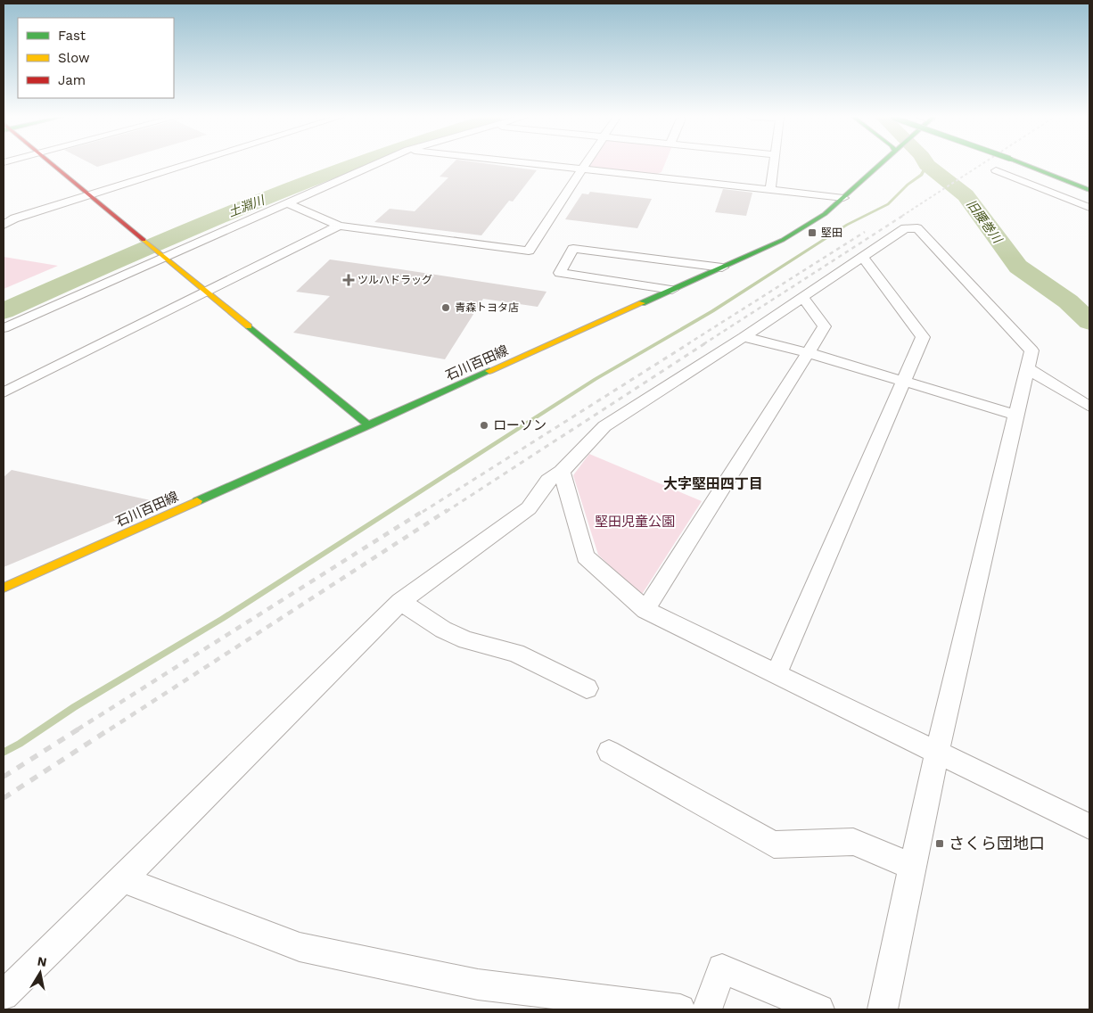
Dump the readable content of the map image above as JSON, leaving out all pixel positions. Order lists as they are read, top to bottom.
{
  "streets": {
    "main road": ["石川百田線"]
  },
  "districts": ["大字堅田四丁目"],
  "water": ["土淵川", "旧腰巻川"],
  "parks": ["堅田児童公園"],
  "places": {
    "transit": ["堅田", "さくら団地口"],
    "health": ["ツルハドラッグ"],
    "other": ["青森トヨタ店", "ローソン"]
  },
  "legend": ["Fast", "Slow", "Jam"],
  "north": "top"
}
